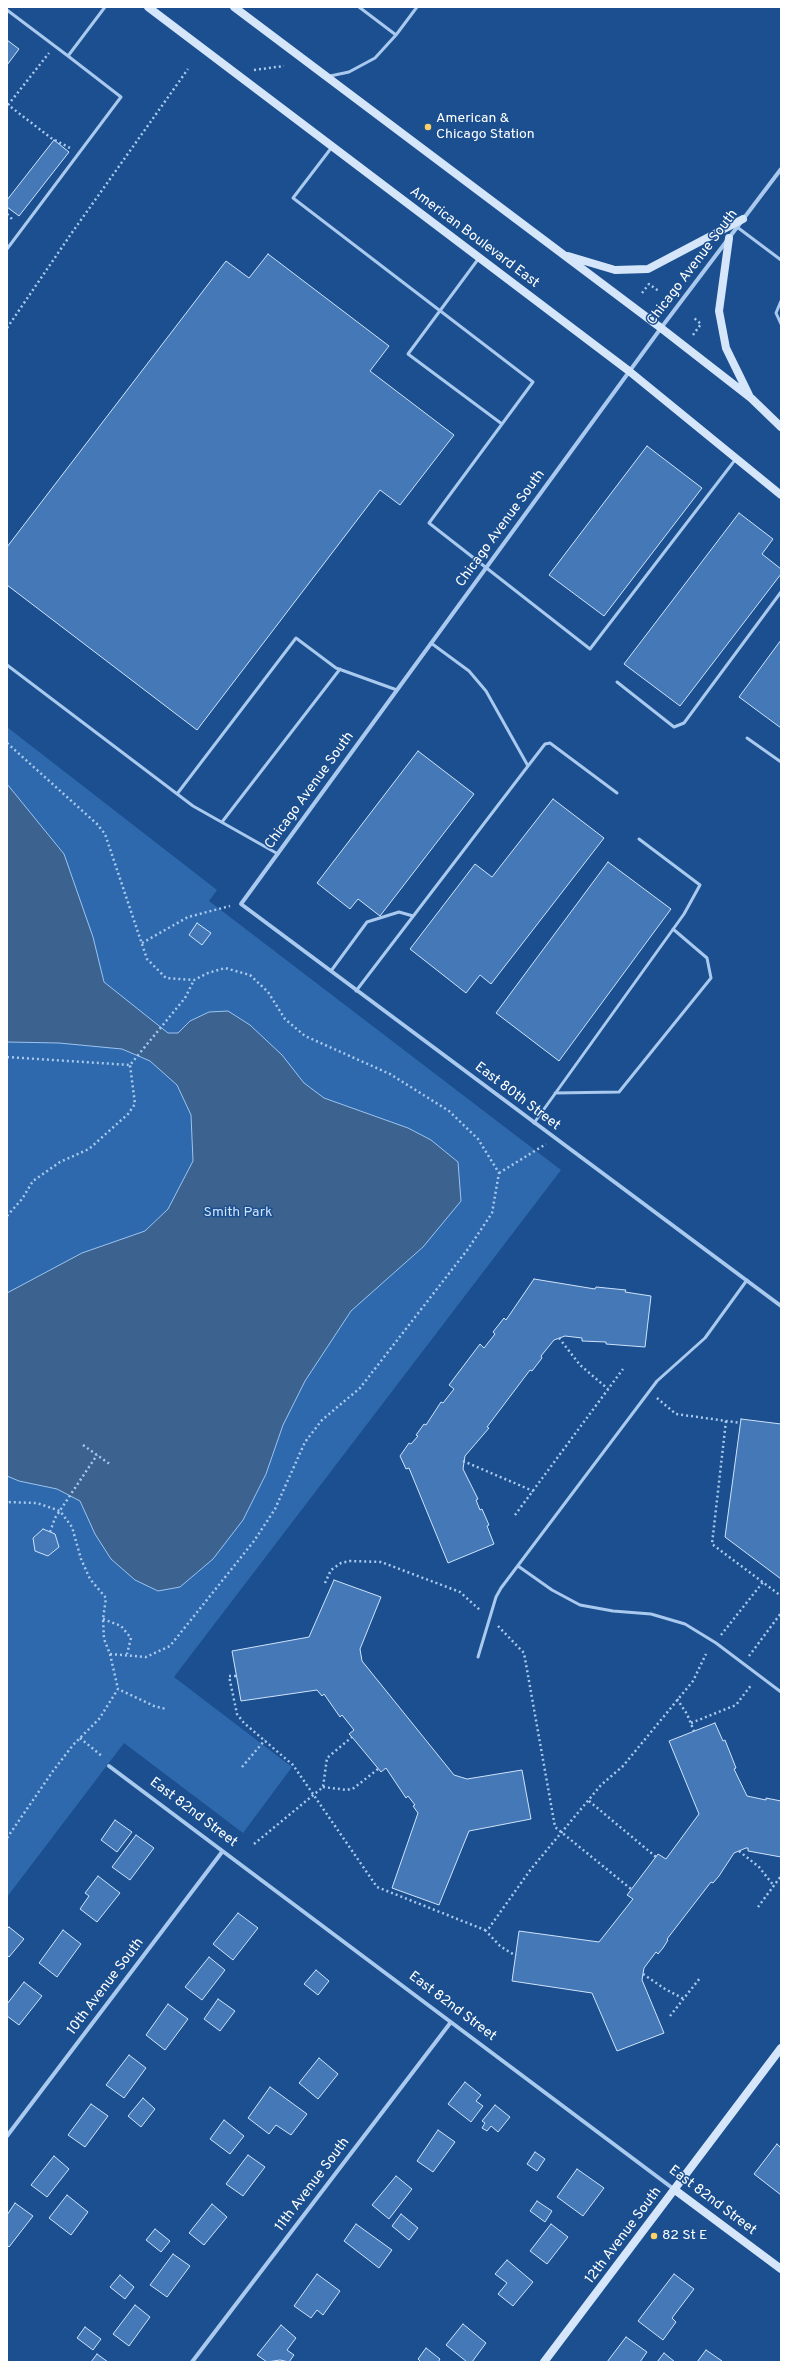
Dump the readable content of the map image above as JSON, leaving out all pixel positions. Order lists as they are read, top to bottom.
{
  "streets": {
    "main road": ["American Boulevard East", "East 82nd Street", "12th Avenue South"],
    "street": [
      "Chicago Avenue South",
      "East 80th Street",
      "10th Avenue South",
      "11th Avenue South"
    ]
  },
  "crossings": [
    ["American Boulevard East", "Chicago Avenue South"],
    ["Chicago Avenue South", "East 80th Street"],
    ["East 82nd Street", "10th Avenue South"],
    ["East 82nd Street", "11th Avenue South"],
    ["East 82nd Street", "12th Avenue South"]
  ],
  "parks": ["Smith Park"],
  "places": ["American & Chicago Station", "82 St E"]
}
